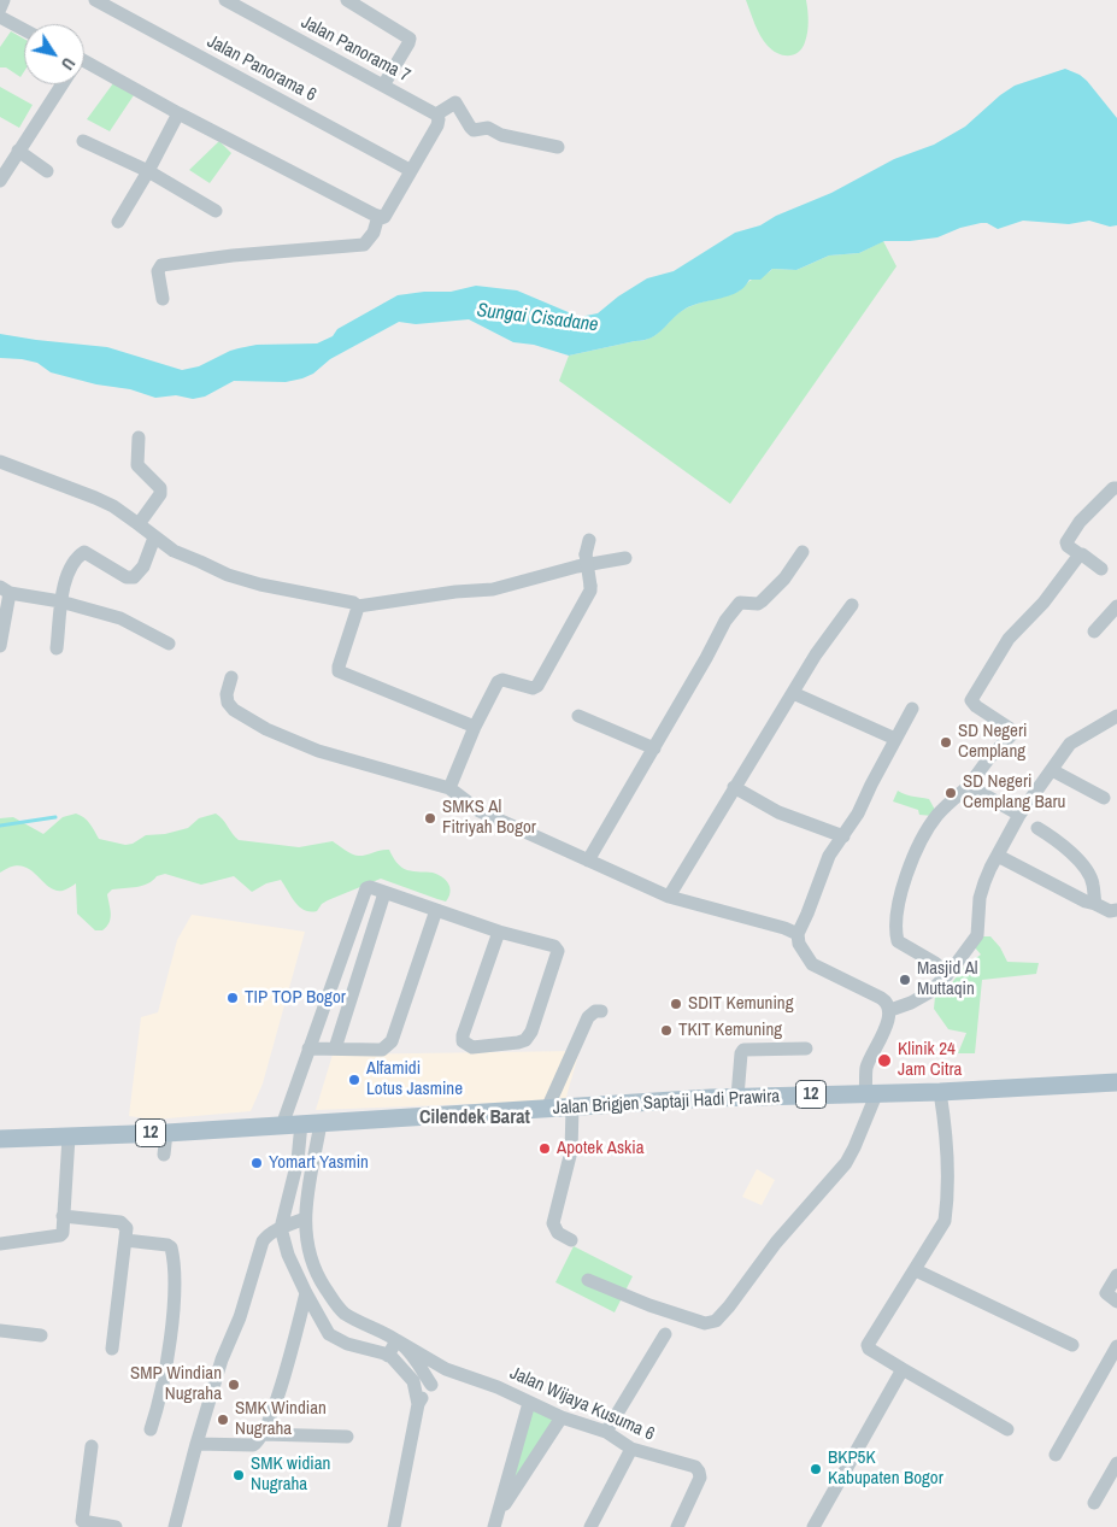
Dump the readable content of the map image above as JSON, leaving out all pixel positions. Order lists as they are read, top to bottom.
{
  "streets": {
    "main road": ["12", "Jalan Brigjen Saptaji Hadi Prawira"],
    "street": ["Jalan Panorama 7", "Jalan Panorama 6", "Jalan Wijaya Kusuma 6"]
  },
  "districts": ["Cilendek Barat"],
  "water": ["Sungai Cisadane"],
  "places": [
    "SD Negeri Cemplang",
    "SD Negeri Cemplang Baru",
    "SMKS Al Fitriyah Bogor",
    "Masjid Al Muttaqin",
    "TIP TOP Bogor",
    "SDIT Kemuning",
    "TKIT Kemuning",
    "Klinik 24 Jam Citra",
    "Alfamidi Lotus Jasmine",
    "Apotek Askia",
    "Yomart Yasmin",
    "SMP Windian Nugraha",
    "SMK Windian Nugraha",
    "BKP5K Kabupaten Bogor",
    "SMK widian Nugraha"
  ],
  "north": "bottom right"
}
